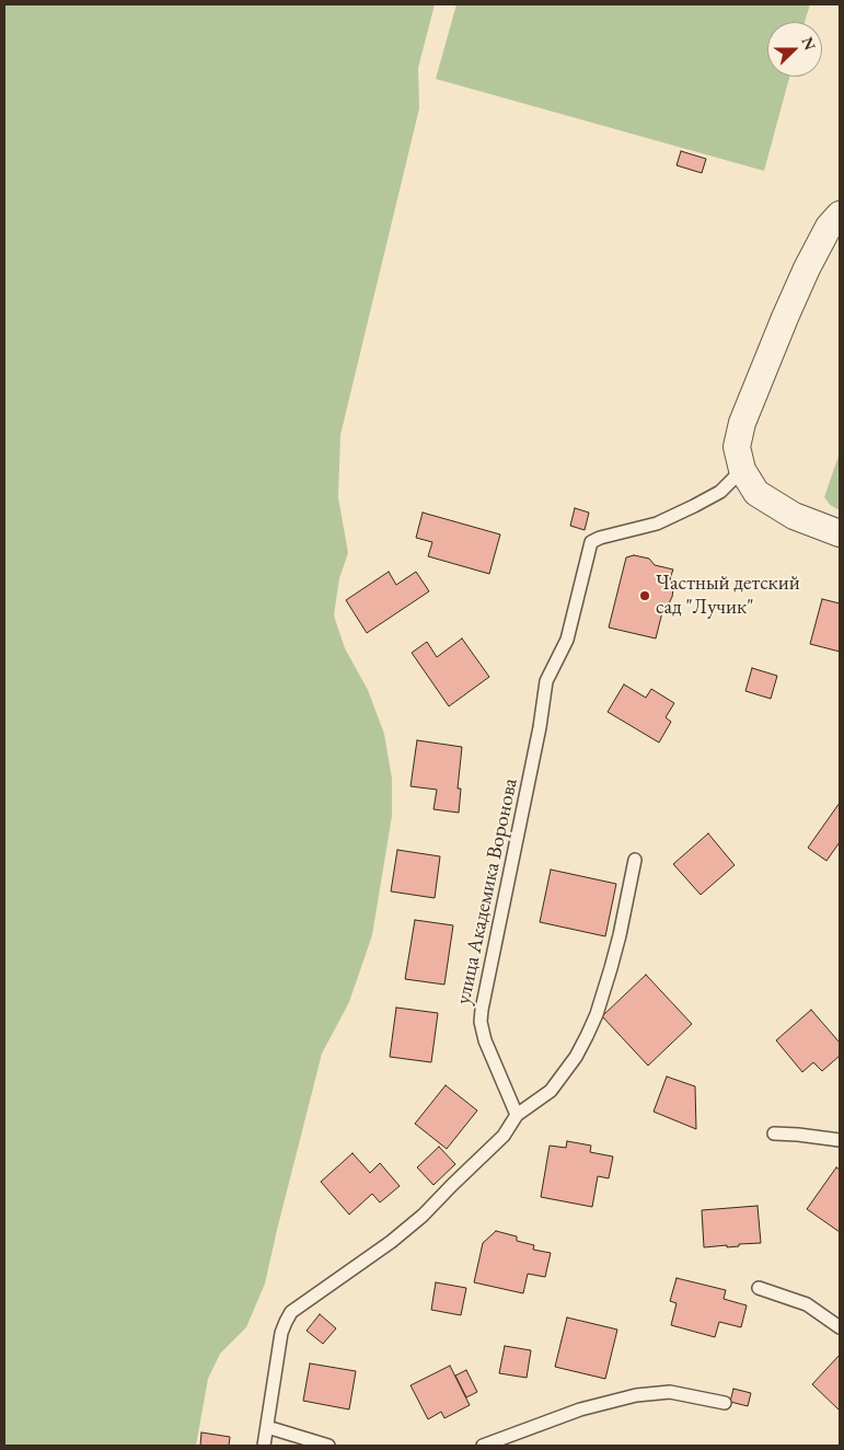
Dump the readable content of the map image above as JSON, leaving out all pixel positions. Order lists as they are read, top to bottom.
{
  "streets": {
    "lane": ["улица Академика Воронова"]
  },
  "places": ["Частный детский сад \"Лучик\""],
  "north": "right"
}
